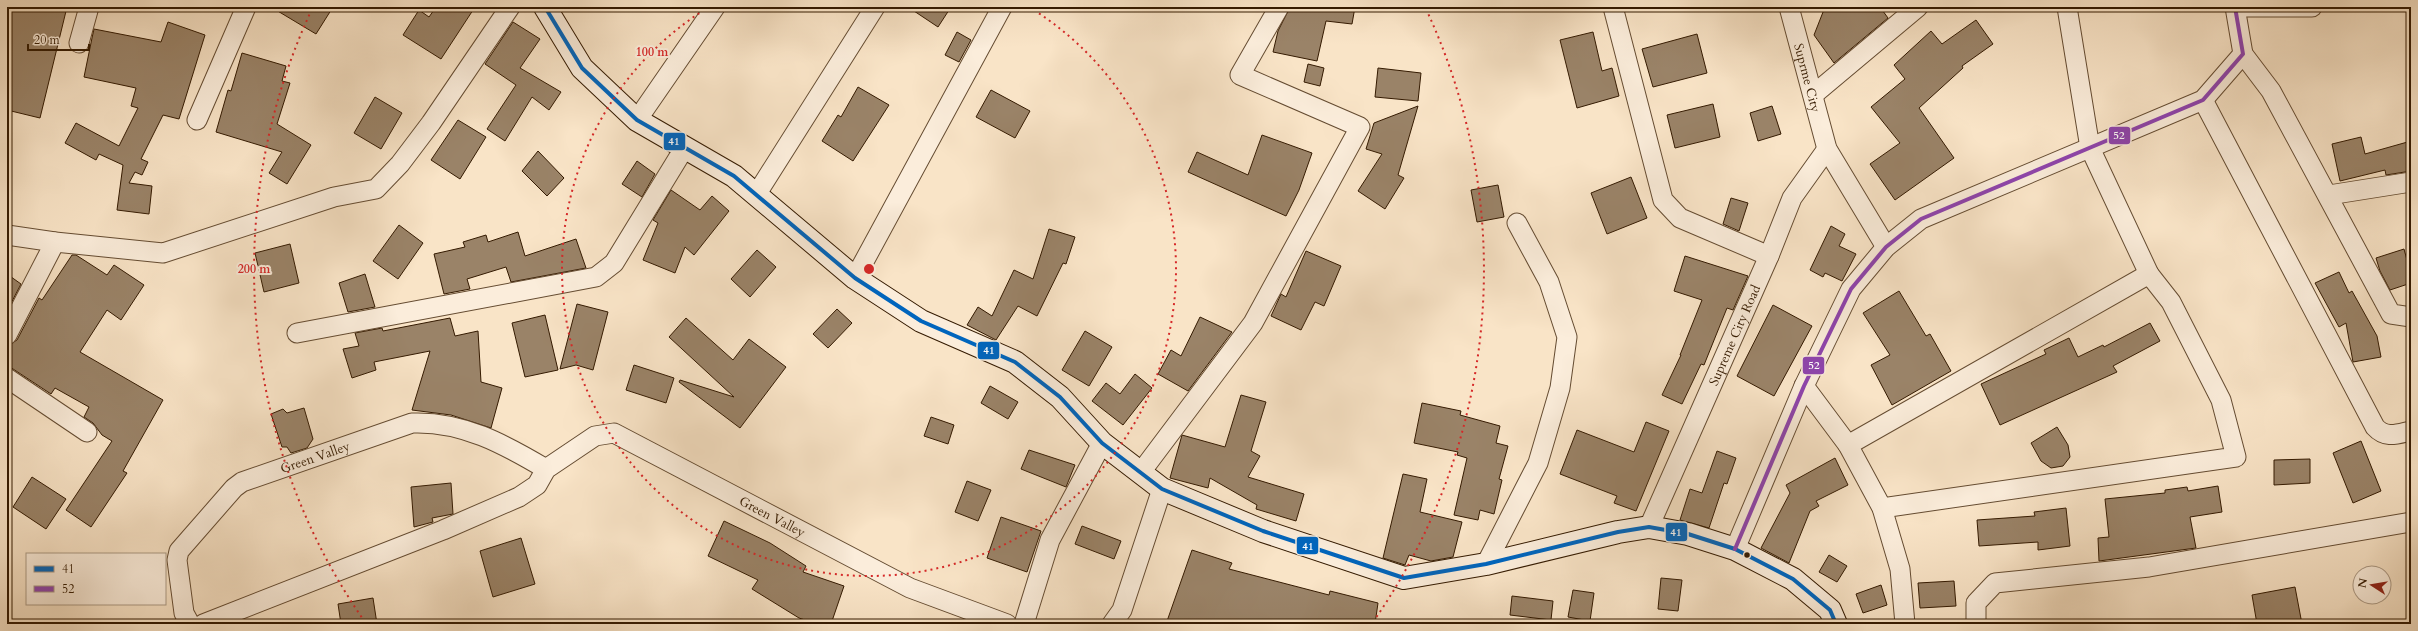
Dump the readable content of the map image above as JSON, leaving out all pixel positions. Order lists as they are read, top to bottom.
{
  "streets": {
    "street": ["Suprme City", "Supreme City Road", "Green Valley"]
  },
  "crossings": [
    ["Suprme City", "Supreme City Road"]
  ],
  "lines": ["transit line 41", "transit line 52"],
  "legend": ["41", "52"],
  "scale_bar": "20 m",
  "north": "left",
  "rings": ["100 m", "200 m"]
}
